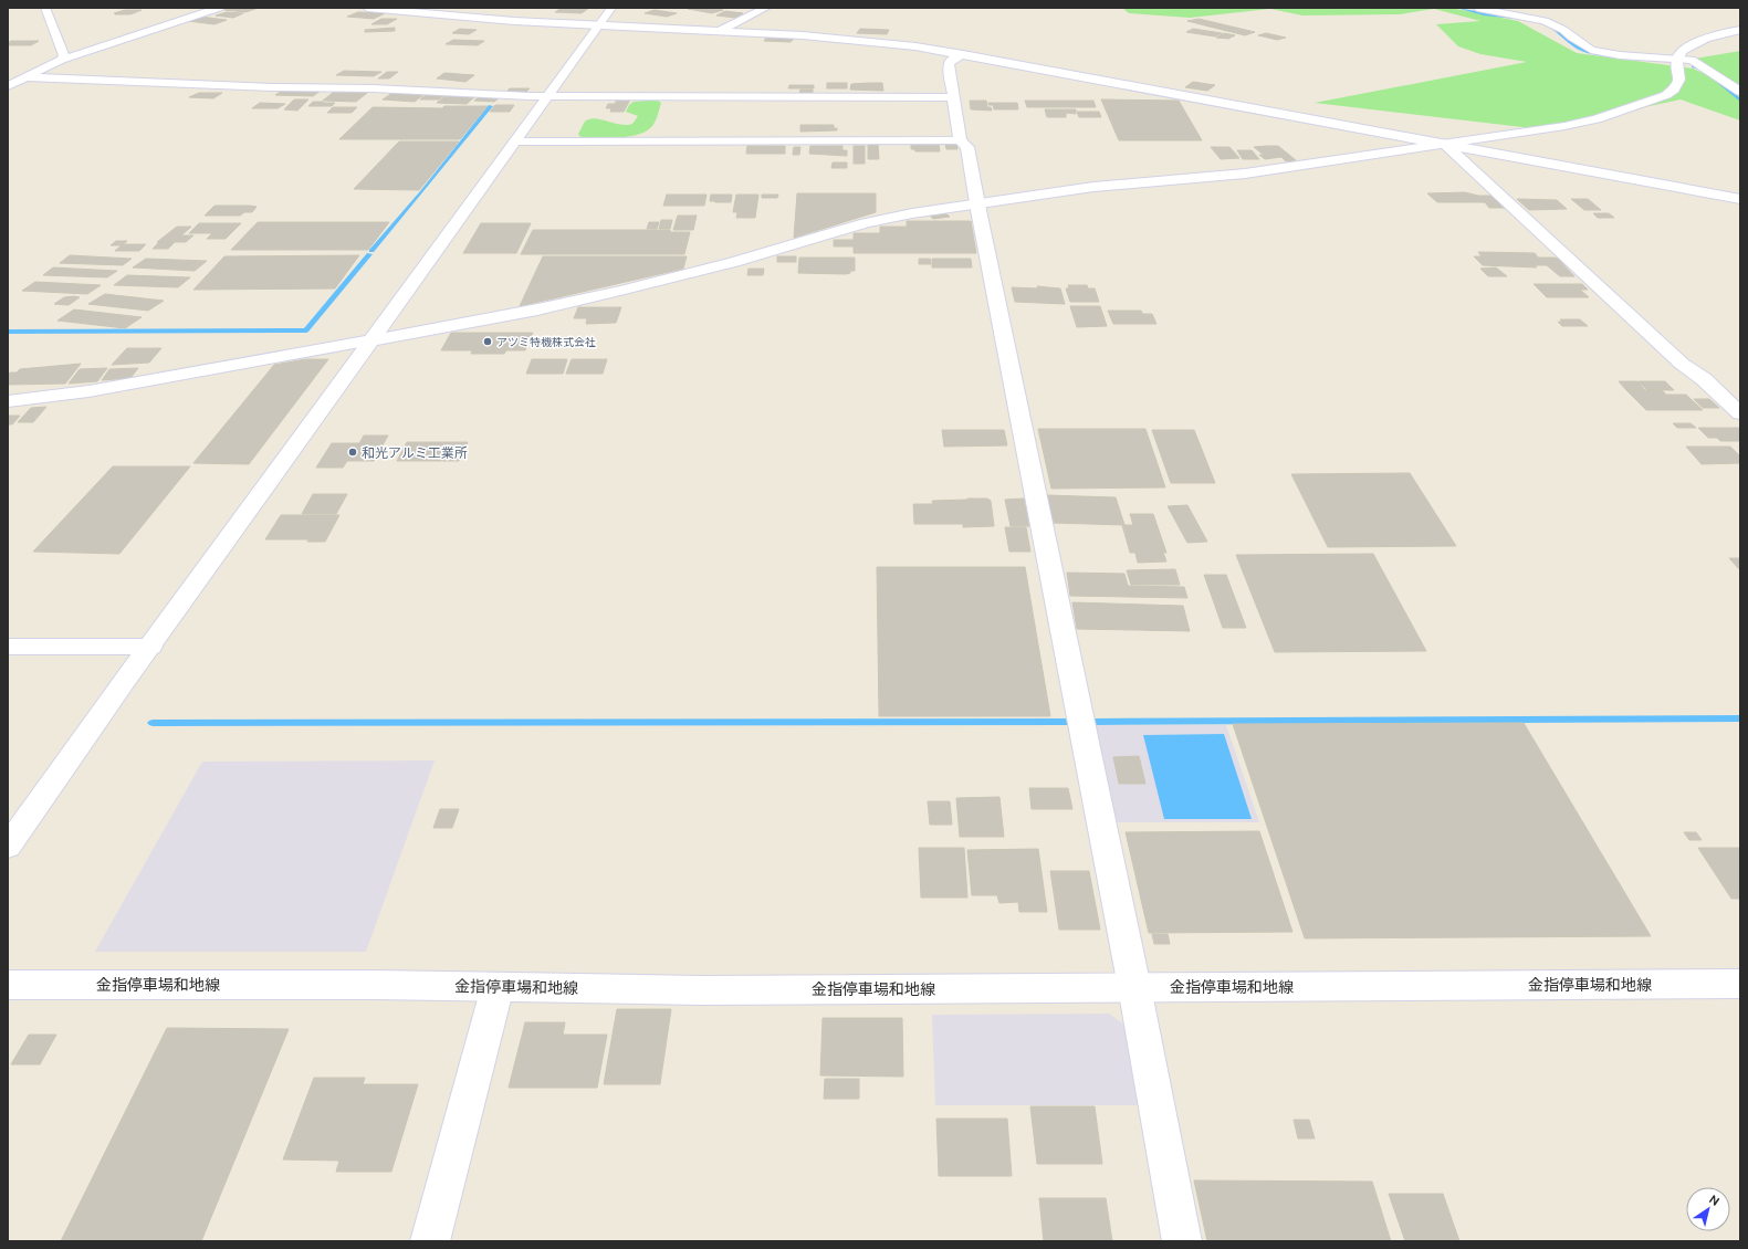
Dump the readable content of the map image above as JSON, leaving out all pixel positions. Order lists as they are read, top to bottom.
{
  "streets": {
    "street": ["金指停車場和地線"]
  },
  "places": ["アツミ特機株式会社", "和光アルミ工業所"],
  "north": "top right"
}
